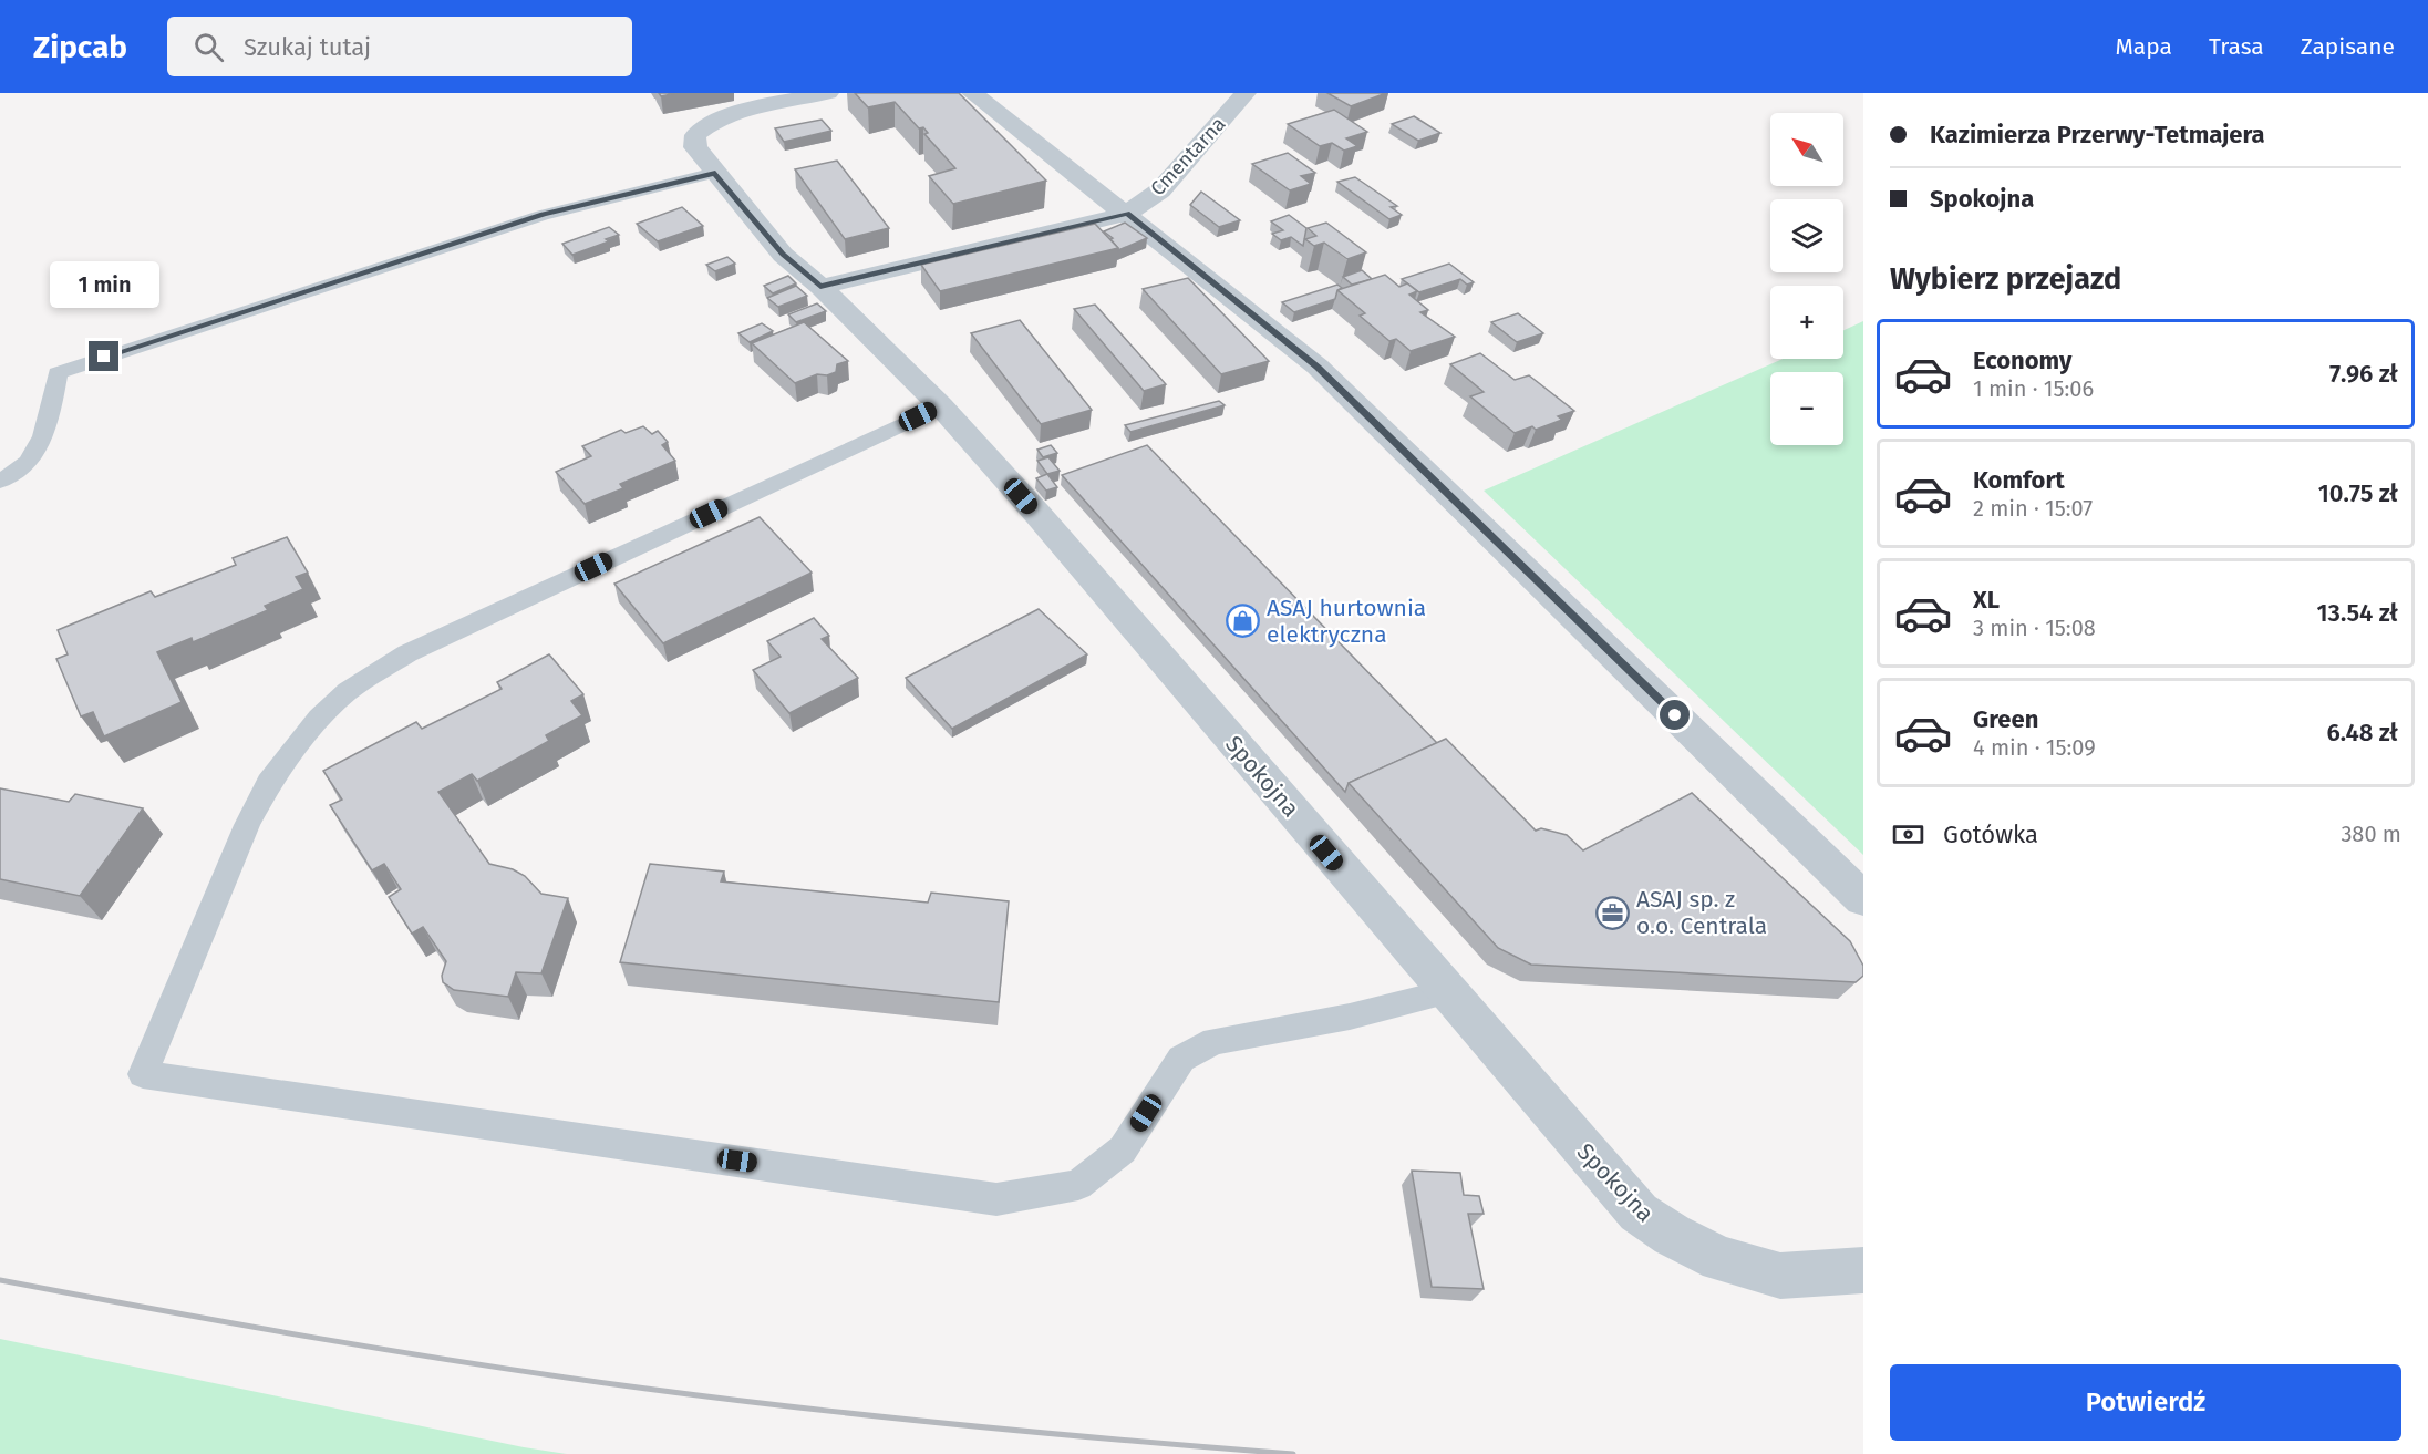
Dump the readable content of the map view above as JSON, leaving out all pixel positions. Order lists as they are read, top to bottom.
{
  "streets": {
    "street": ["Cmentarna", "Spokojna"]
  },
  "places": {
    "shop": ["ASAJ hurtownia elektryczna"],
    "office": ["ASAJ sp. z o.o. Centrala"]
  },
  "north": "top left",
  "page": {
    "header": "Zipcab",
    "search": "Szukaj tutaj",
    "nav": ["Mapa", "Trasa", "Zapisane"],
    "banner": ["Kazimierza Przerwy-Tetmajera", "Spokojna"],
    "map_buttons": ["+", "−"],
    "heading": "Wybierz przejazd",
    "bubble": "1 min",
    "list": [
      {
        "name": "Economy",
        "note": "1 min · 15:06",
        "value": "7.96 zł"
      },
      {
        "name": "Komfort",
        "note": "2 min · 15:07",
        "value": "10.75 zł"
      },
      {
        "name": "XL",
        "note": "3 min · 15:08",
        "value": "13.54 zł"
      },
      {
        "name": "Green",
        "note": "4 min · 15:09",
        "value": "6.48 zł"
      }
    ],
    "pay": ["Gotówka", "380 m"],
    "buttons": "Potwierdź"
  }
}
